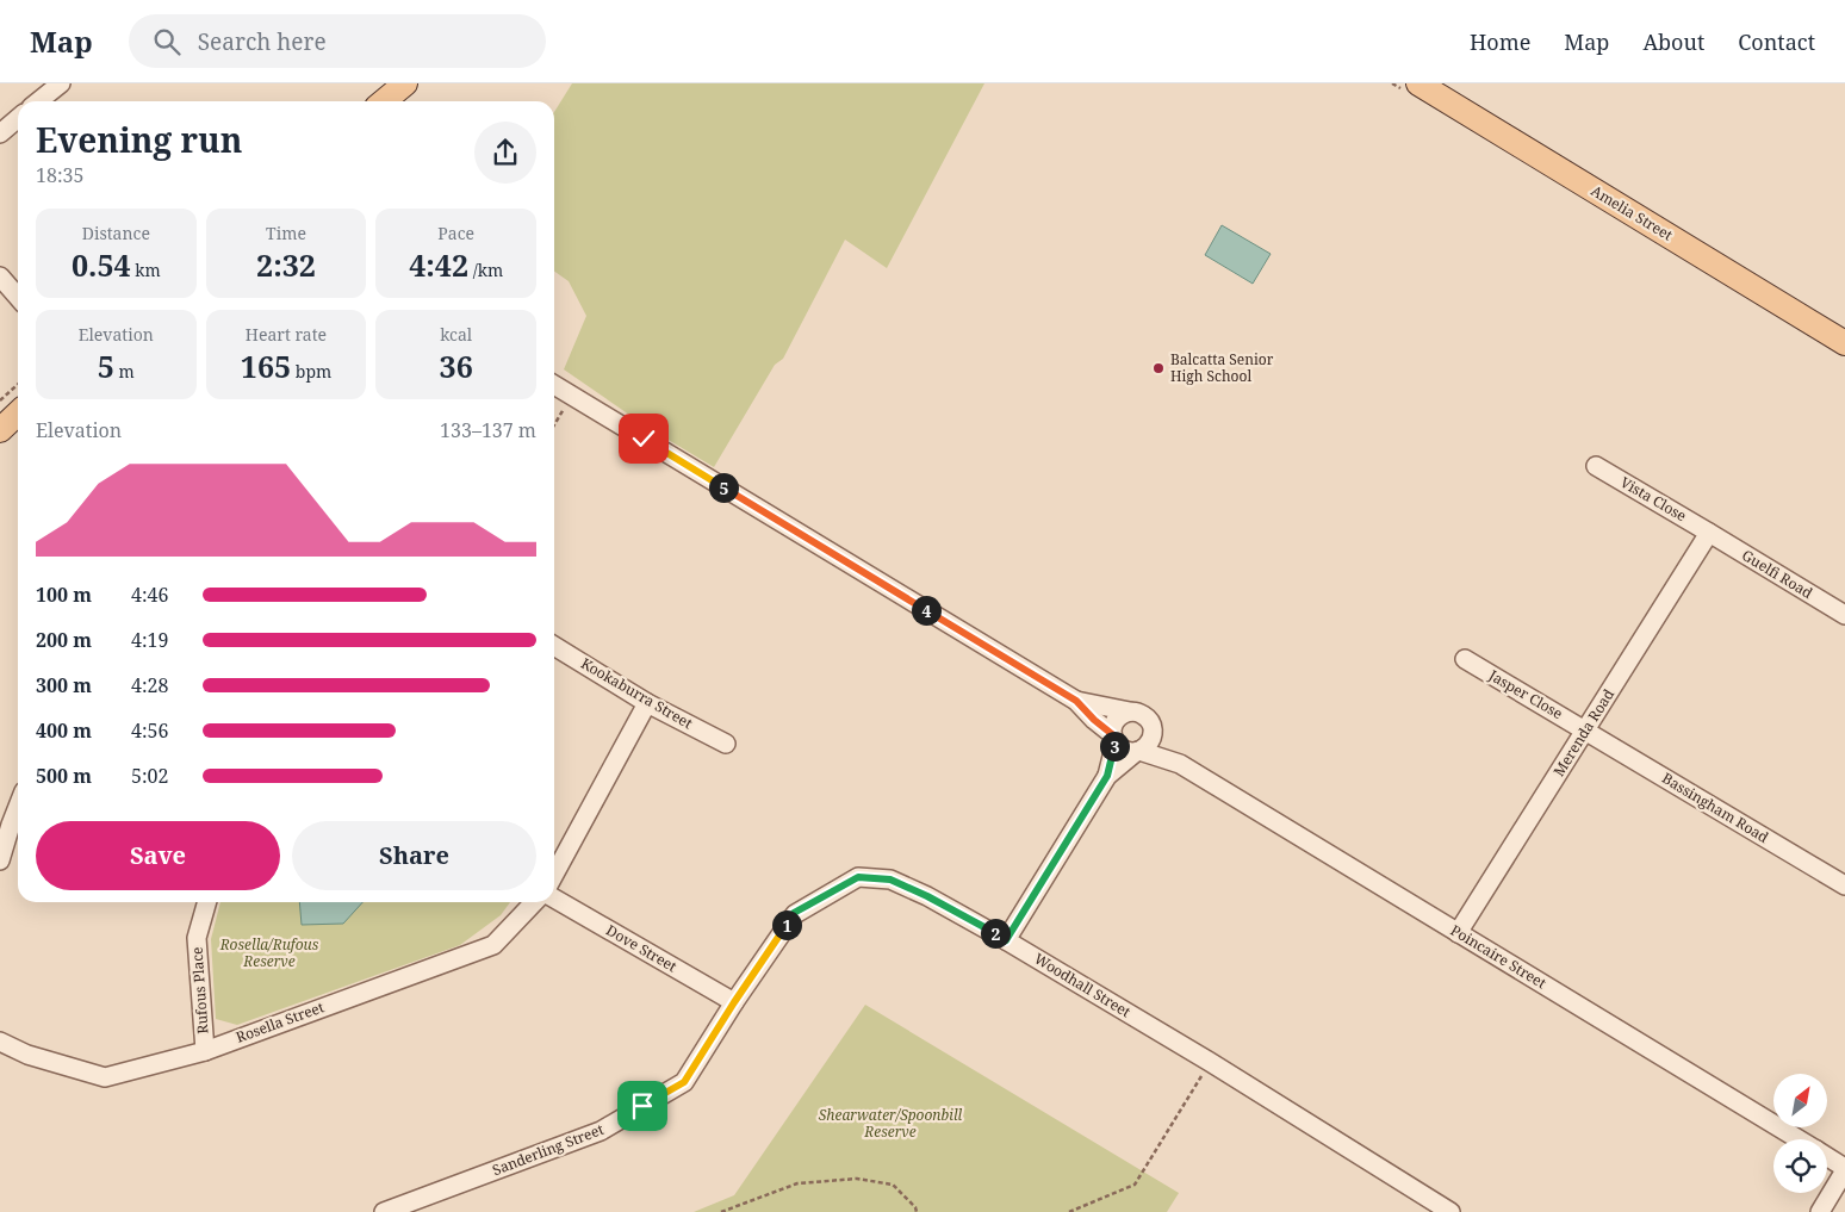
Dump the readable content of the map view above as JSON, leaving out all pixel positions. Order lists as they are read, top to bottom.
{
  "streets": {
    "main road": ["Amelia Street"],
    "street": [
      "Vista Close",
      "Guelfi Road",
      "Kookaburra Street",
      "Jasper Close",
      "Merenda Road",
      "Bassingham Road",
      "Dove Street",
      "Poincaire Street",
      "Woodhall Street",
      "Rufous Place",
      "Rosella Street",
      "Sanderling Street"
    ]
  },
  "crossings": [
    ["Vista Close", "Guelfi Road"],
    ["Vista Close", "Merenda Road"],
    ["Guelfi Road", "Merenda Road"],
    ["Jasper Close", "Merenda Road"],
    ["Jasper Close", "Bassingham Road"],
    ["Merenda Road", "Bassingham Road"],
    ["Merenda Road", "Poincaire Street"],
    ["Dove Street", "Woodhall Street"],
    ["Dove Street", "Sanderling Street"],
    ["Woodhall Street", "Sanderling Street"],
    ["Rufous Place", "Rosella Street"]
  ],
  "parks": ["Rosella/Rufous Reserve", "Shearwater/Spoonbill Reserve"],
  "places": ["Balcatta Senior High School"],
  "north": "top right",
  "page": {
    "header": "Map",
    "search": "Search here",
    "nav": [
      "Home",
      "Map",
      "About",
      "Contact"
    ],
    "heading": ["Evening run", "18:35"],
    "stats": [
      ["Distance", "0.54 km"],
      ["Time", "2:32"],
      ["Pace", "4:42 /km"],
      ["Elevation", "5 m"],
      ["Heart rate", "165 bpm"],
      ["kcal", "36"]
    ],
    "chart": ["Elevation", "133–137 m"],
    "pins": [
      "5",
      "4",
      "3",
      "1",
      "2"
    ],
    "list": [
      {
        "name": "100 m",
        "note": "4:46"
      },
      {
        "name": "200 m",
        "note": "4:19"
      },
      {
        "name": "300 m",
        "note": "4:28"
      },
      {
        "name": "400 m",
        "note": "4:56"
      },
      {
        "name": "500 m",
        "note": "5:02"
      }
    ],
    "buttons": ["Save", "Share"]
  }
}
